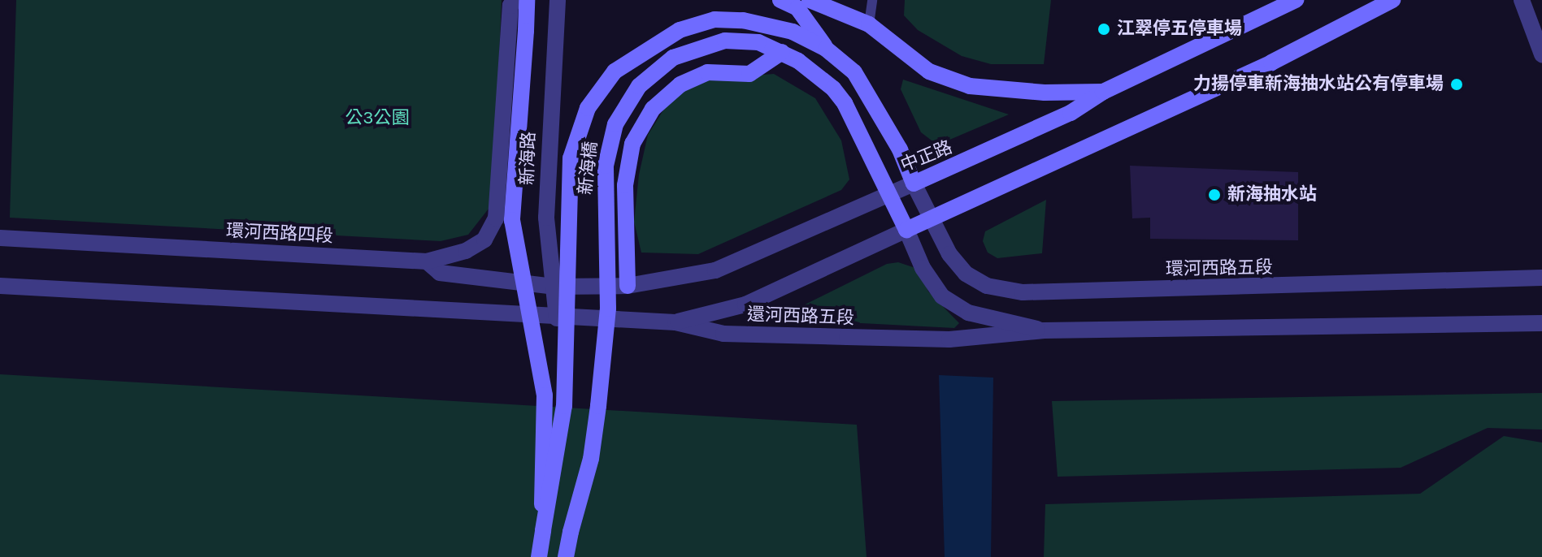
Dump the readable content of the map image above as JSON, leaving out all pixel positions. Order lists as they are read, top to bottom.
{
  "streets": {
    "main road": ["中正路", "新海橋"],
    "street": [
      "新海路",
      "環河西路四段",
      "環河西路五段",
      "還河西路五段"
    ]
  },
  "crossings": [
    ["中正路", "新海路"],
    ["中正路", "新海橋"],
    ["中正路", "環河西路四段"],
    ["中正路", "環河西路五段"],
    ["新海路", "環河西路四段"],
    ["新海路", "還河西路五段"]
  ],
  "parks": ["公3公園"],
  "places": ["江翠停五停車場", "力揚停車新海抽水站公有停車場", "新海抽水站"]
}
